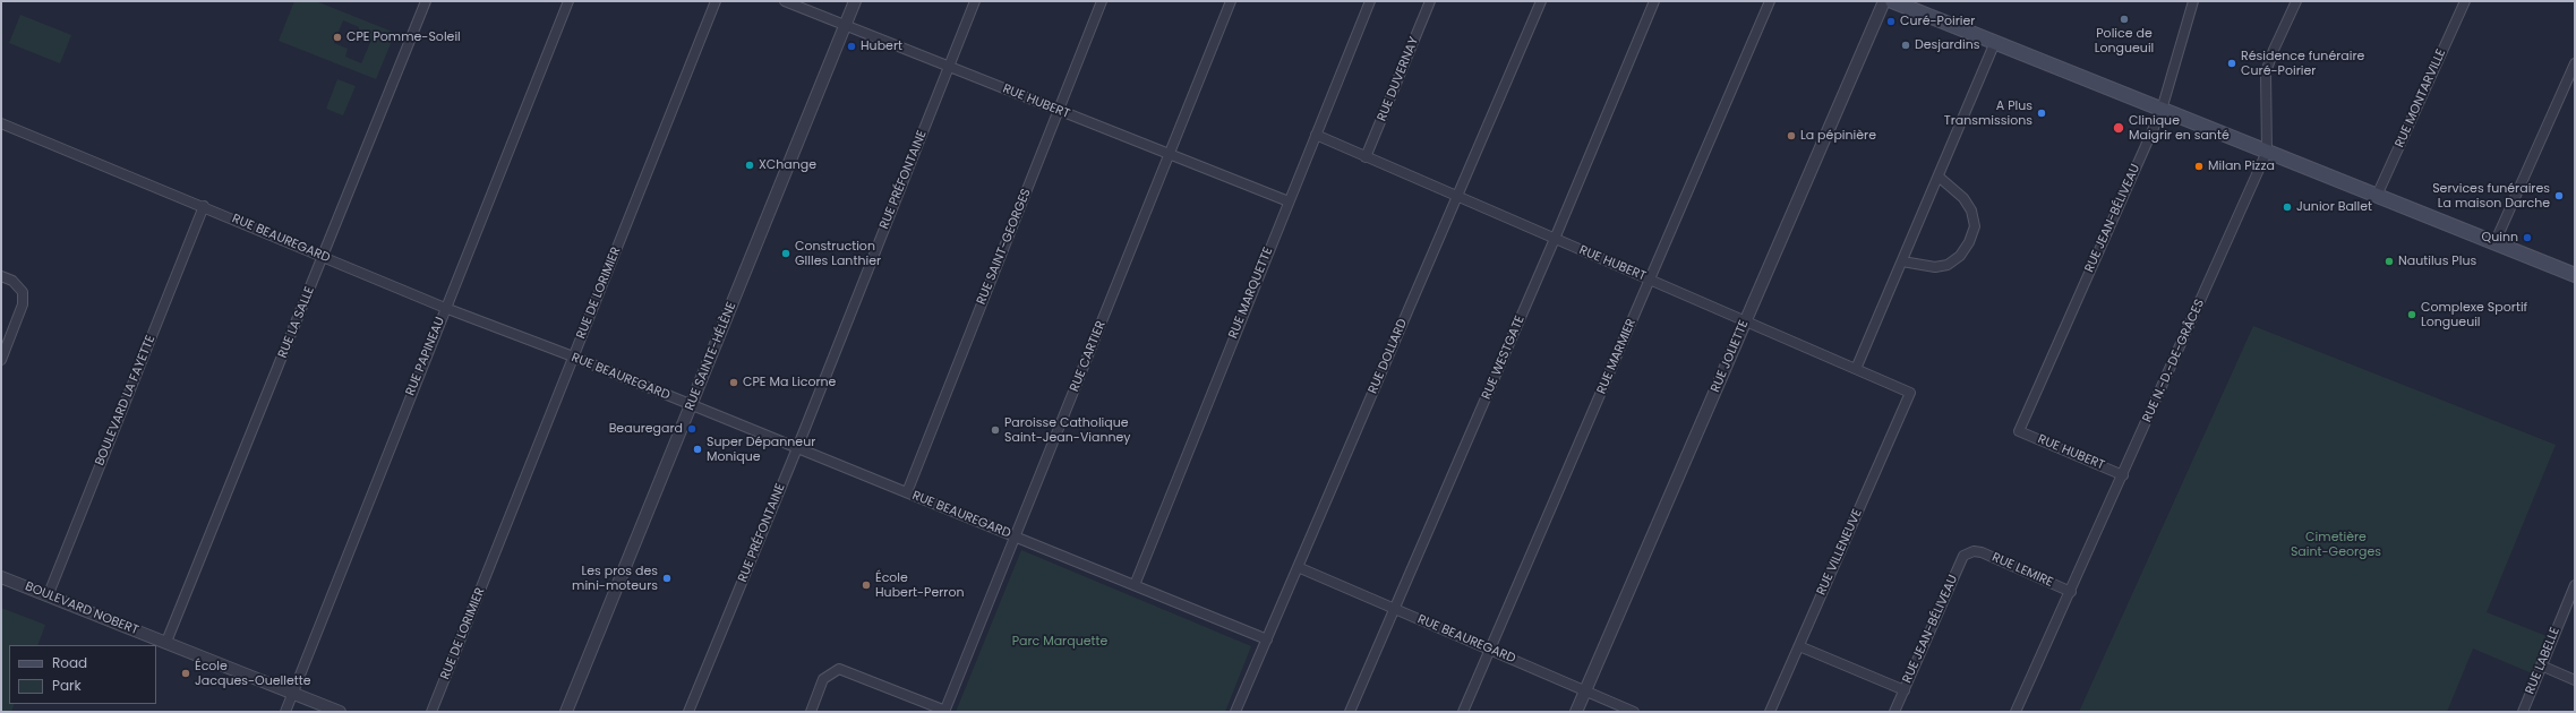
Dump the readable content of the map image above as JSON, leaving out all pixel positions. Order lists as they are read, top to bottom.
{
  "streets": {
    "street": [
      "RUE DUVERNAY",
      "RUE MONTARVILLE",
      "RUE HUBERT",
      "RUE PRÉFONTAINE",
      "RUE JEAN-BÉLIVEAU",
      "RUE BEAUREGARD",
      "RUE SAINT-GEORGES",
      "RUE DE LORIMIER",
      "RUE MARQUETTE",
      "RUE LA SALLE",
      "RUE PAPINEAU",
      "RUE SAINTE-HÉLÈNE",
      "RUE CARTIER",
      "RUE DOLLARD",
      "RUE MARMIER",
      "RUE JOLIETTE",
      "RUE WESTGATE",
      "RUE N.-D.-DE-GRÂCES",
      "BOULEVARD LA FAYETTE",
      "RUE VILLENEUVE",
      "RUE LEMIRE",
      "BOULEVARD NOBERT",
      "RUE LABELLE"
    ]
  },
  "crossings": [
    ["RUE DUVERNAY", "RUE HUBERT"],
    ["RUE HUBERT", "RUE PRÉFONTAINE"],
    ["RUE HUBERT", "RUE JEAN-BÉLIVEAU"],
    ["RUE HUBERT", "RUE SAINT-GEORGES"],
    ["RUE HUBERT", "RUE MARQUETTE"],
    ["RUE HUBERT", "RUE SAINTE-HÉLÈNE"],
    ["RUE HUBERT", "RUE CARTIER"],
    ["RUE HUBERT", "RUE DOLLARD"],
    ["RUE HUBERT", "RUE MARMIER"],
    ["RUE HUBERT", "RUE JOLIETTE"],
    ["RUE HUBERT", "RUE WESTGATE"],
    ["RUE HUBERT", "RUE N.-D.-DE-GRÂCES"],
    ["RUE HUBERT", "RUE VILLENEUVE"],
    ["RUE PRÉFONTAINE", "RUE BEAUREGARD"],
    ["RUE JEAN-BÉLIVEAU", "RUE LEMIRE"],
    ["RUE BEAUREGARD", "RUE SAINT-GEORGES"],
    ["RUE BEAUREGARD", "RUE DE LORIMIER"],
    ["RUE BEAUREGARD", "RUE MARQUETTE"],
    ["RUE BEAUREGARD", "RUE LA SALLE"],
    ["RUE BEAUREGARD", "RUE PAPINEAU"],
    ["RUE BEAUREGARD", "RUE SAINTE-HÉLÈNE"],
    ["RUE BEAUREGARD", "RUE CARTIER"],
    ["RUE BEAUREGARD", "RUE DOLLARD"],
    ["RUE BEAUREGARD", "RUE MARMIER"],
    ["RUE BEAUREGARD", "RUE JOLIETTE"],
    ["RUE BEAUREGARD", "RUE WESTGATE"],
    ["RUE BEAUREGARD", "BOULEVARD LA FAYETTE"],
    ["RUE LA SALLE", "BOULEVARD NOBERT"],
    ["RUE PAPINEAU", "BOULEVARD NOBERT"],
    ["RUE N.-D.-DE-GRÂCES", "RUE LEMIRE"],
    ["BOULEVARD LA FAYETTE", "BOULEVARD NOBERT"]
  ],
  "parks": ["Cimetière Saint-Georges", "Parc Marquette"],
  "places": [
    "Police de Longueuil",
    "Curé-Poirier",
    "CPE Pomme-Soleil",
    "Desjardins",
    "Hubert",
    "Résidence funéraire Curé-Poirier",
    "A Plus Transmissions",
    "Clinique Maigrir en santé",
    "La pépinière",
    "XChange",
    "Milan Pizza",
    "Services funéraires La maison Darche",
    "Junior Ballet",
    "Quinn",
    "Construction GIlles Lanthier",
    "Nautilus Plus",
    "Complexe Sportif Longueuil",
    "CPE Ma Licorne",
    "Beauregard",
    "Paroisse Catholique Saint-Jean-Vianney",
    "Super Dépanneur Monique",
    "Les pros des mini-moteurs",
    "École Hubert-Perron",
    "École Jacques-Ouellette"
  ],
  "legend": ["Road", "Park"]
}
